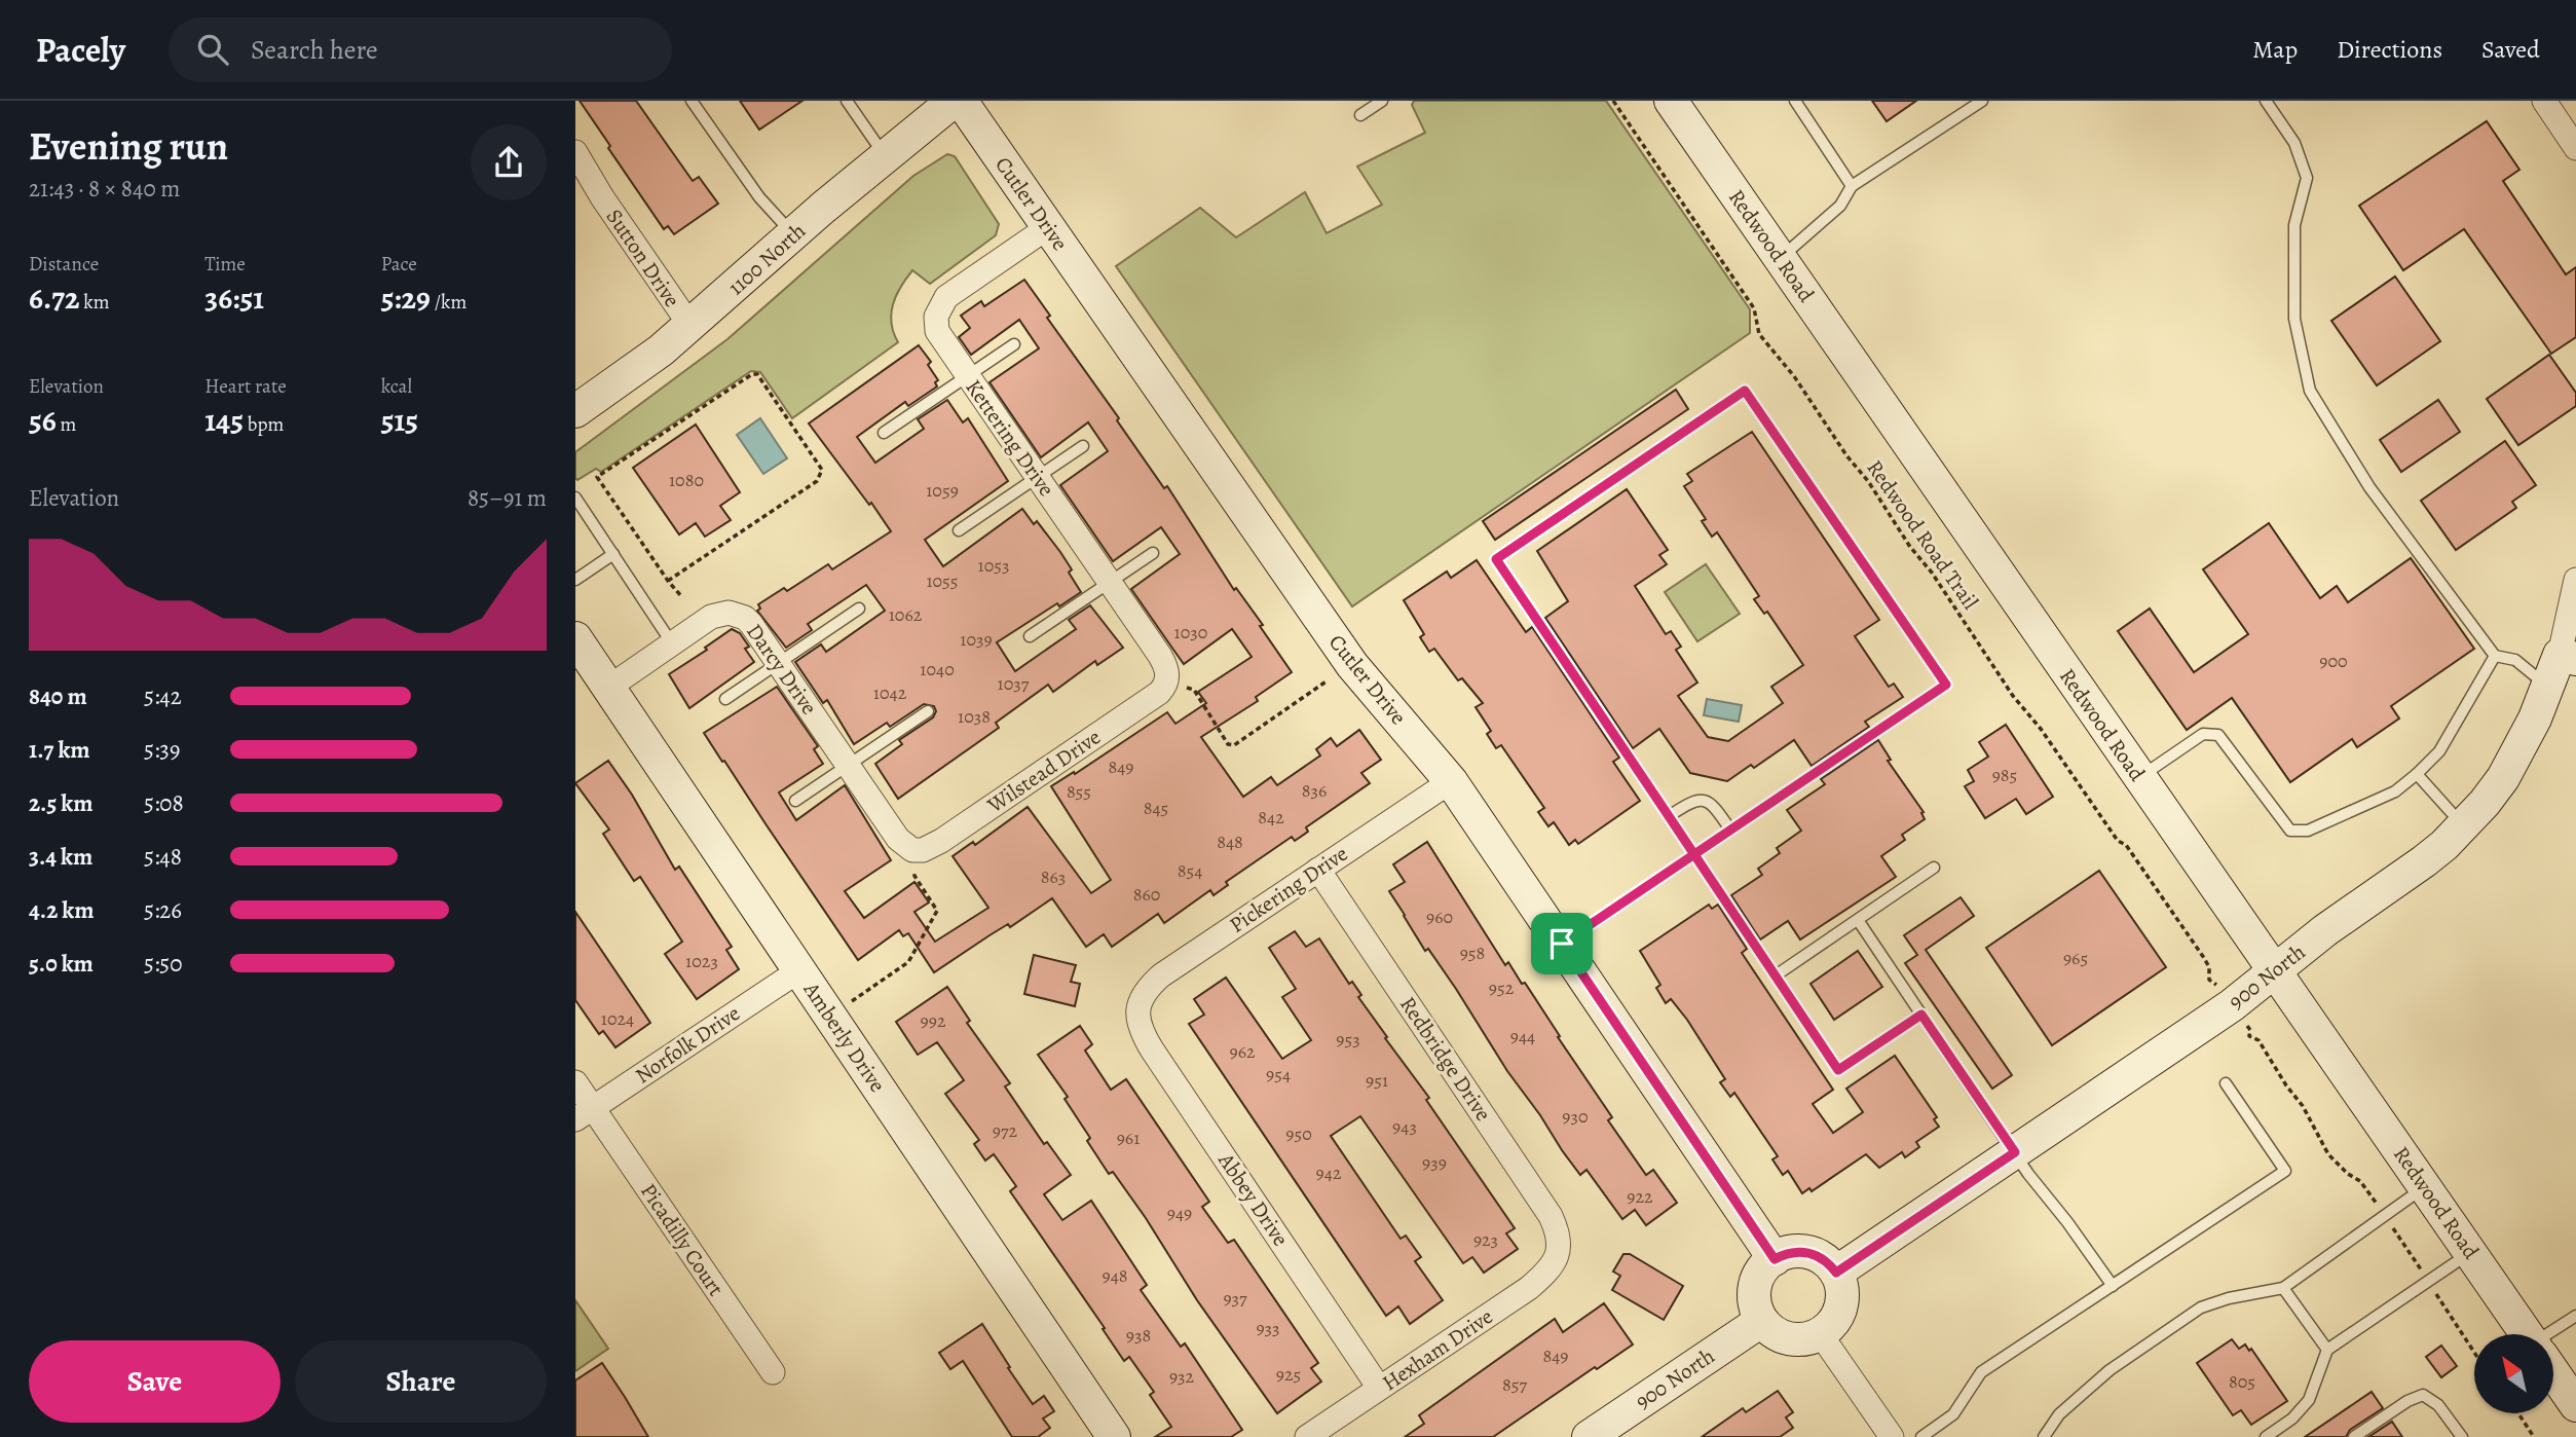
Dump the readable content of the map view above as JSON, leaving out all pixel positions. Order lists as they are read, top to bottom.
{
  "streets": {
    "street": [
      "Cutler Drive",
      "Redwood Road",
      "Sutton Drive",
      "1100 North",
      "Kettering Drive",
      "Darcy Drive",
      "Wilstead Drive",
      "Pickering Drive",
      "900 North",
      "Amberly Drive",
      "Norfolk Drive",
      "Redbridge Drive",
      "Abbey Drive",
      "Picadilly Court",
      "Hexham Drive"
    ],
    "path": ["Redwood Road Trail"]
  },
  "crossings": [
    ["Cutler Drive", "Kettering Drive"],
    ["Cutler Drive", "Pickering Drive"],
    ["Cutler Drive", "900 North"],
    ["Redwood Road", "900 North"],
    ["Sutton Drive", "1100 North"],
    ["Kettering Drive", "Wilstead Drive"],
    ["Darcy Drive", "Wilstead Drive"],
    ["Darcy Drive", "Amberly Drive"],
    ["Pickering Drive", "Redbridge Drive"],
    ["Pickering Drive", "Abbey Drive"],
    ["Amberly Drive", "Norfolk Drive"],
    ["Norfolk Drive", "Picadilly Court"],
    ["Redbridge Drive", "Hexham Drive"],
    ["Abbey Drive", "Hexham Drive"]
  ],
  "house_numbers": [
    "1080",
    "1059",
    "1053",
    "1055",
    "1062",
    "1030",
    "1039",
    "900",
    "1040",
    "1037",
    "1042",
    "1038",
    "849",
    "985",
    "836",
    "855",
    "845",
    "842",
    "848",
    "854",
    "863",
    "860",
    "960",
    "958",
    "965",
    "1023",
    "952",
    "1024",
    "992",
    "944",
    "953",
    "962",
    "954",
    "951",
    "930",
    "943",
    "972",
    "950",
    "961",
    "939",
    "942",
    "922",
    "949",
    "923",
    "948",
    "937",
    "933",
    "938",
    "849",
    "925",
    "932",
    "805",
    "857"
  ],
  "north": "top left",
  "page": {
    "header": "Pacely",
    "search": "Search here",
    "nav": ["Map", "Directions", "Saved"],
    "heading": ["Evening run", "21:43 · 8 × 840 m"],
    "stats": [
      ["Distance", "6.72 km"],
      ["Time", "36:51"],
      ["Pace", "5:29 /km"],
      ["Elevation", "56 m"],
      ["Heart rate", "145 bpm"],
      ["kcal", "515"]
    ],
    "chart": ["Elevation", "85–91 m"],
    "list": [
      {
        "name": "840 m",
        "note": "5:42"
      },
      {
        "name": "1.7 km",
        "note": "5:39"
      },
      {
        "name": "2.5 km",
        "note": "5:08"
      },
      {
        "name": "3.4 km",
        "note": "5:48"
      },
      {
        "name": "4.2 km",
        "note": "5:26"
      },
      {
        "name": "5.0 km",
        "note": "5:50"
      }
    ],
    "buttons": ["Save", "Share"]
  }
}
